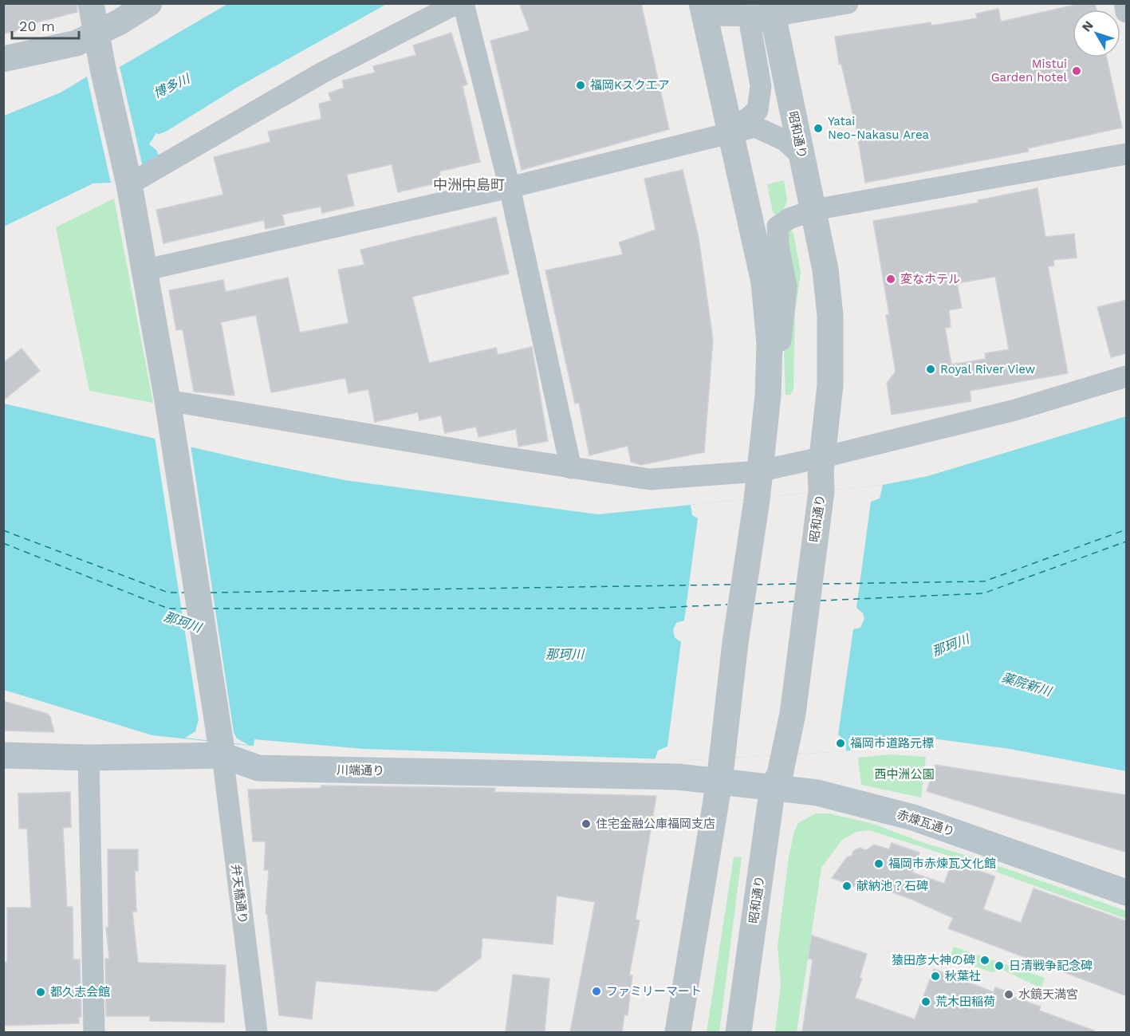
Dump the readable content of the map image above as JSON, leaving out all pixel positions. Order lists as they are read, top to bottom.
{
  "streets": {
    "main road": ["川端通り", "赤煉瓦通り"],
    "street": ["昭和通り", "弁天橋通り"]
  },
  "crossings": [
    ["昭和通り", "赤煉瓦通り"],
    ["川端通り", "赤煉瓦通り"],
    ["川端通り", "弁天橋通り"]
  ],
  "districts": ["中洲中島町"],
  "water": ["博多川", "那珂川", "薬院新川"],
  "parks": ["西中洲公園"],
  "places": [
    "Mistui Garden hotel",
    "福岡Kスクエア",
    "Yatai Neo-Nakasu Area",
    "変なホテル",
    "Royal River View",
    "福岡市道路元標",
    "住宅金融公庫福岡支店",
    "福岡市赤煉瓦文化館",
    "献納池？石碑",
    "猿田彦大神の碑",
    "日清戦争記念碑",
    "秋葉社",
    "ファミリーマート",
    "都久志会館",
    "水鏡天満宮",
    "荒木田稲荷"
  ],
  "scale_bar": "20 m",
  "north": "top left"
}
